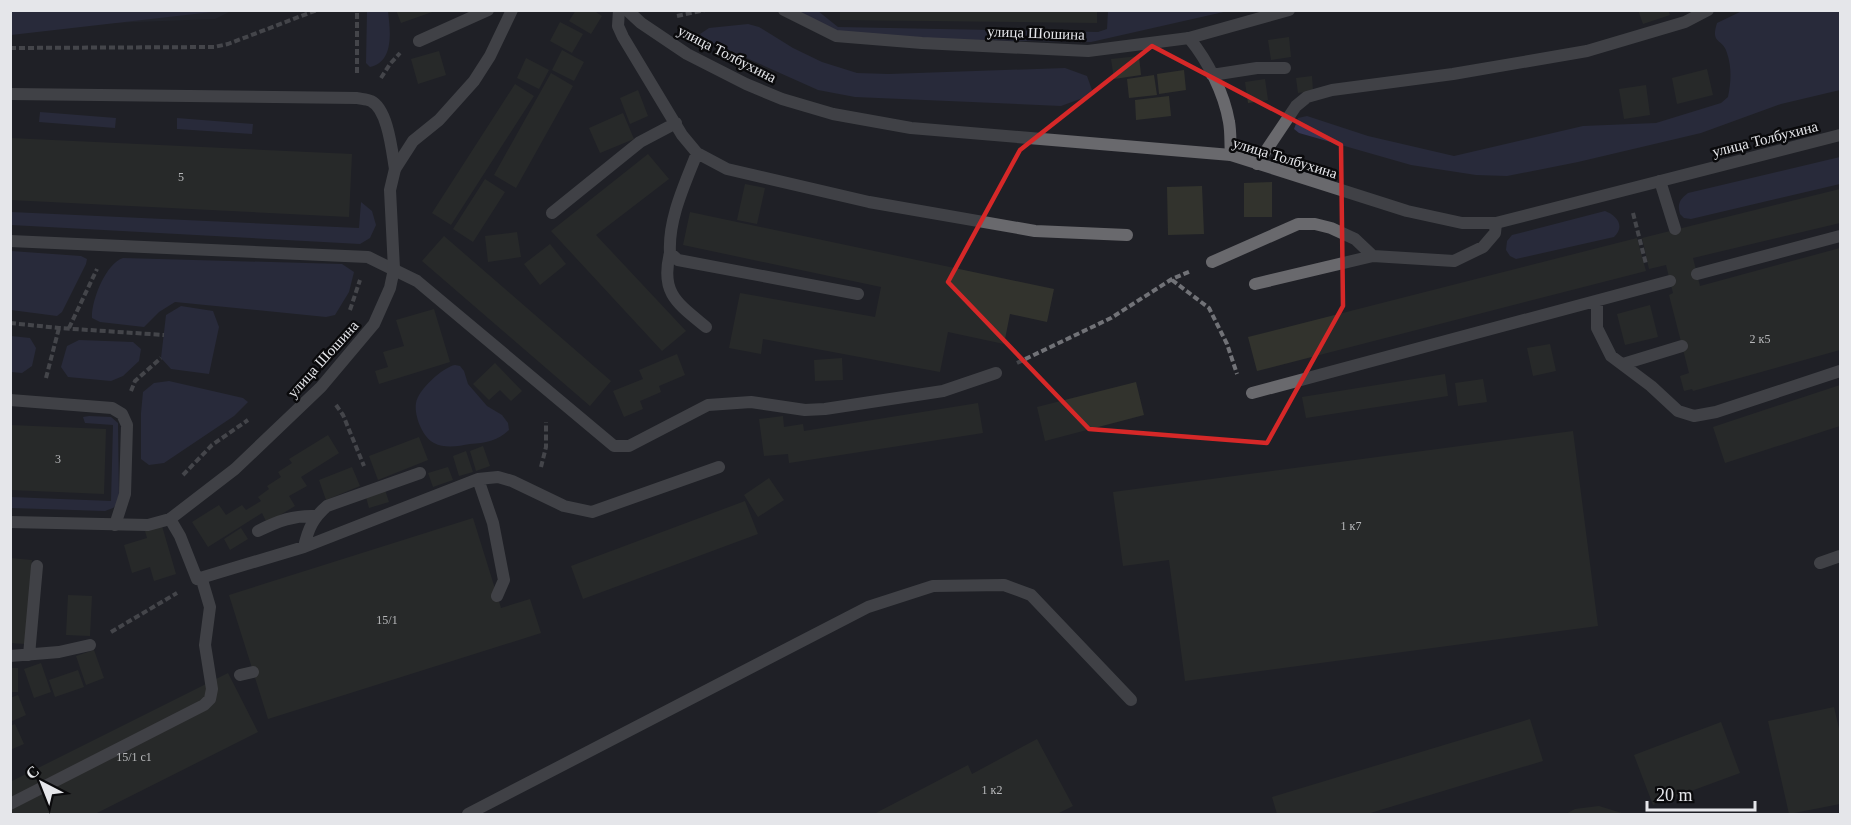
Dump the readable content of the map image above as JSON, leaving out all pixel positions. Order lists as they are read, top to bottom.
{
  "streets": {
    "street": ["улица Шошина", "улица Толбухина"]
  },
  "house_numbers": [
    "5",
    "2 к5",
    "3",
    "1 к7",
    "15/1",
    "15/1 с1",
    "1 к2"
  ],
  "scale_bar": "20 m",
  "north": "top left"
}
